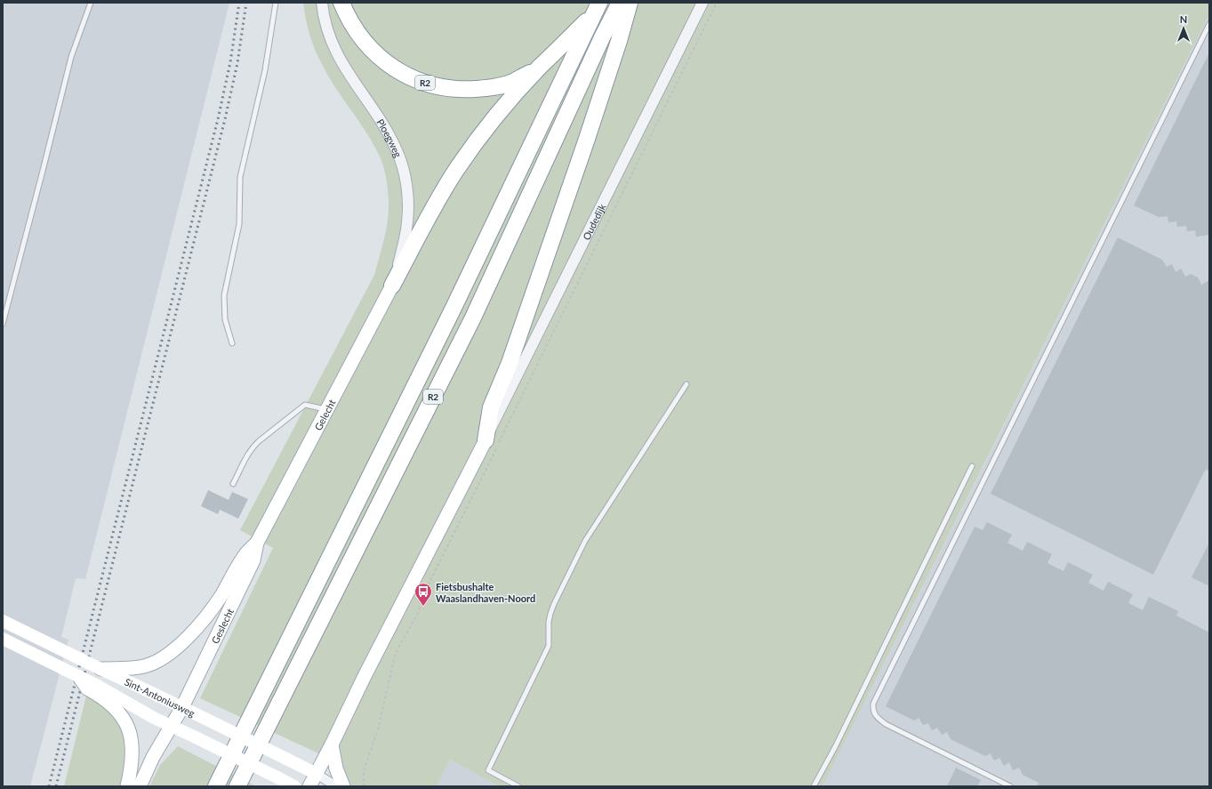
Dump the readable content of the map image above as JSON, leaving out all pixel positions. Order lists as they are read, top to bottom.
{
  "streets": {
    "highway": ["R2"],
    "main road": ["Gelecht", "Geslecht", "Sint-Antoniusweg"],
    "street": ["Ploegweg", "Oudedijk"]
  },
  "crossings": [
    ["R2", "Ploegweg"],
    ["R2", "Gelecht"],
    ["Ploegweg", "Gelecht"],
    ["Gelecht", "Geslecht"],
    ["Geslecht", "Sint-Antoniusweg"]
  ],
  "places": {
    "bus stop": ["Fietsbushalte Waaslandhaven-Noord"]
  },
  "north": "top"
}
